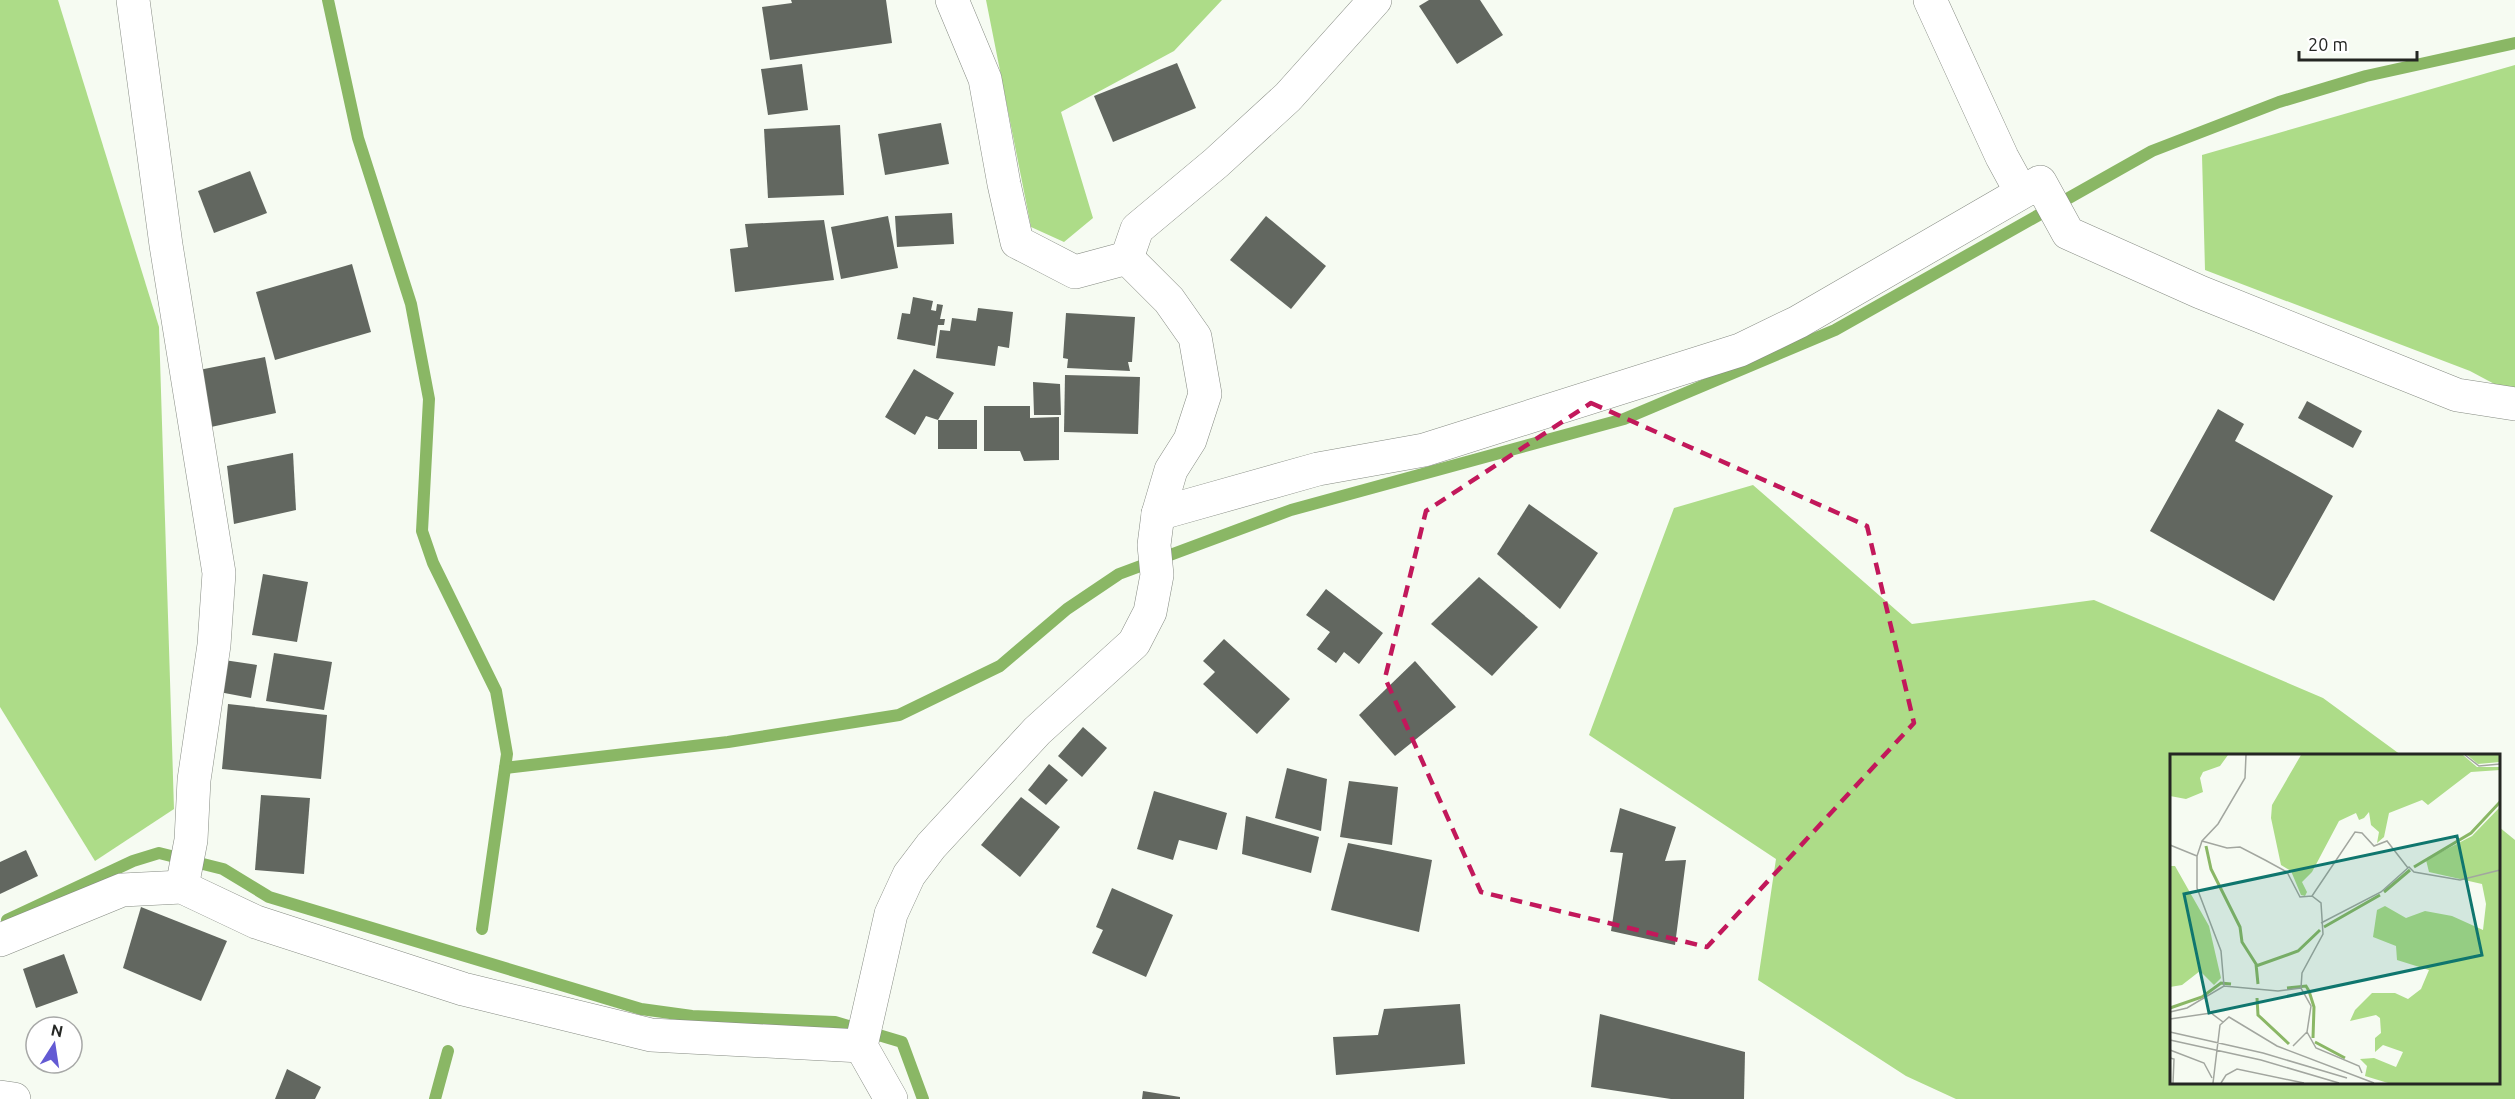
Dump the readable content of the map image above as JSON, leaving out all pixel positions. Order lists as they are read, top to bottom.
{
  "scale_bar": "20 m",
  "north": "top"
}
